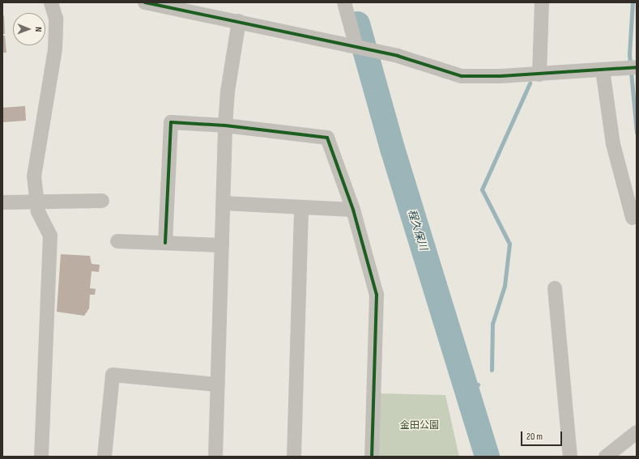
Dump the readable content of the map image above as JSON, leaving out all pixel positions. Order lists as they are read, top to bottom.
{
  "water": ["程久保川"],
  "parks": ["金田公園"],
  "scale_bar": "20 m",
  "north": "right"
}
